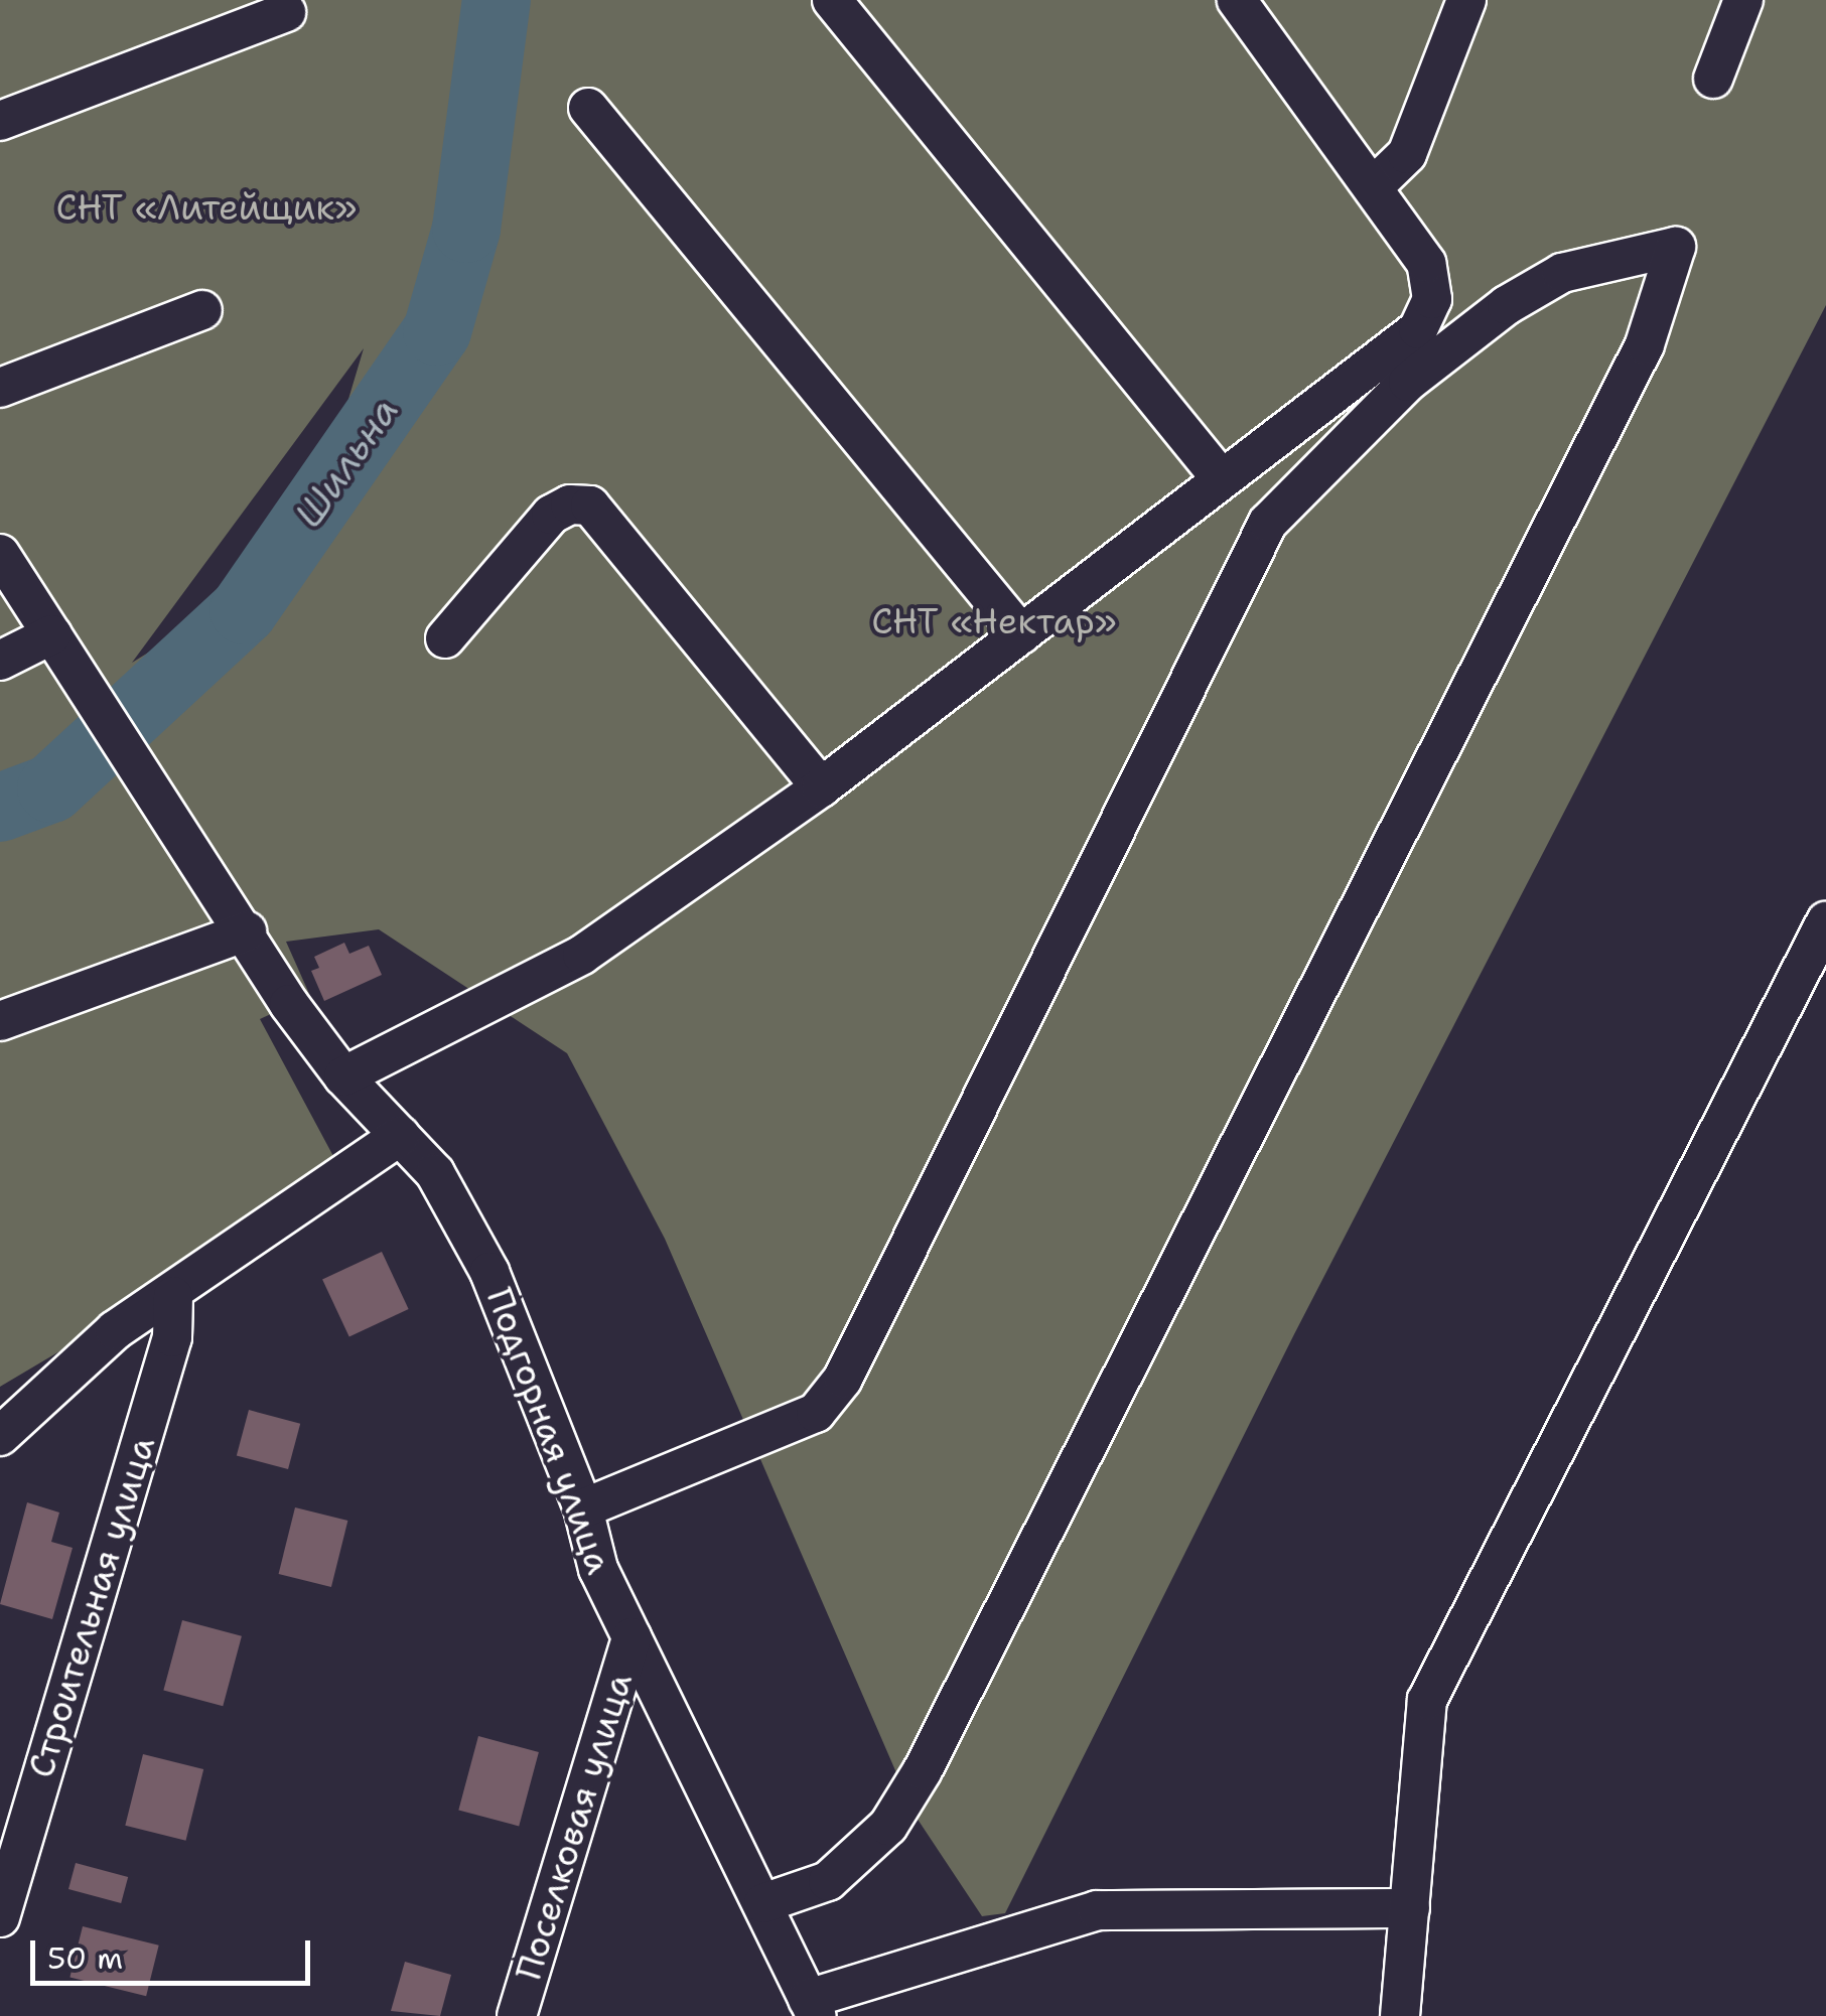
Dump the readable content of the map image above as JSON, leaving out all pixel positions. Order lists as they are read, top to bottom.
{
  "streets": {
    "street": ["Подгорная улица", "Строительная улица", "Поселковая улица"]
  },
  "crossings": [
    ["Подгорная улица", "Поселковая улица"]
  ],
  "water": ["Шильна"],
  "parks": ["СНТ «Литейщик»", "СНТ «Нектар»"],
  "scale_bar": "50 m"
}
